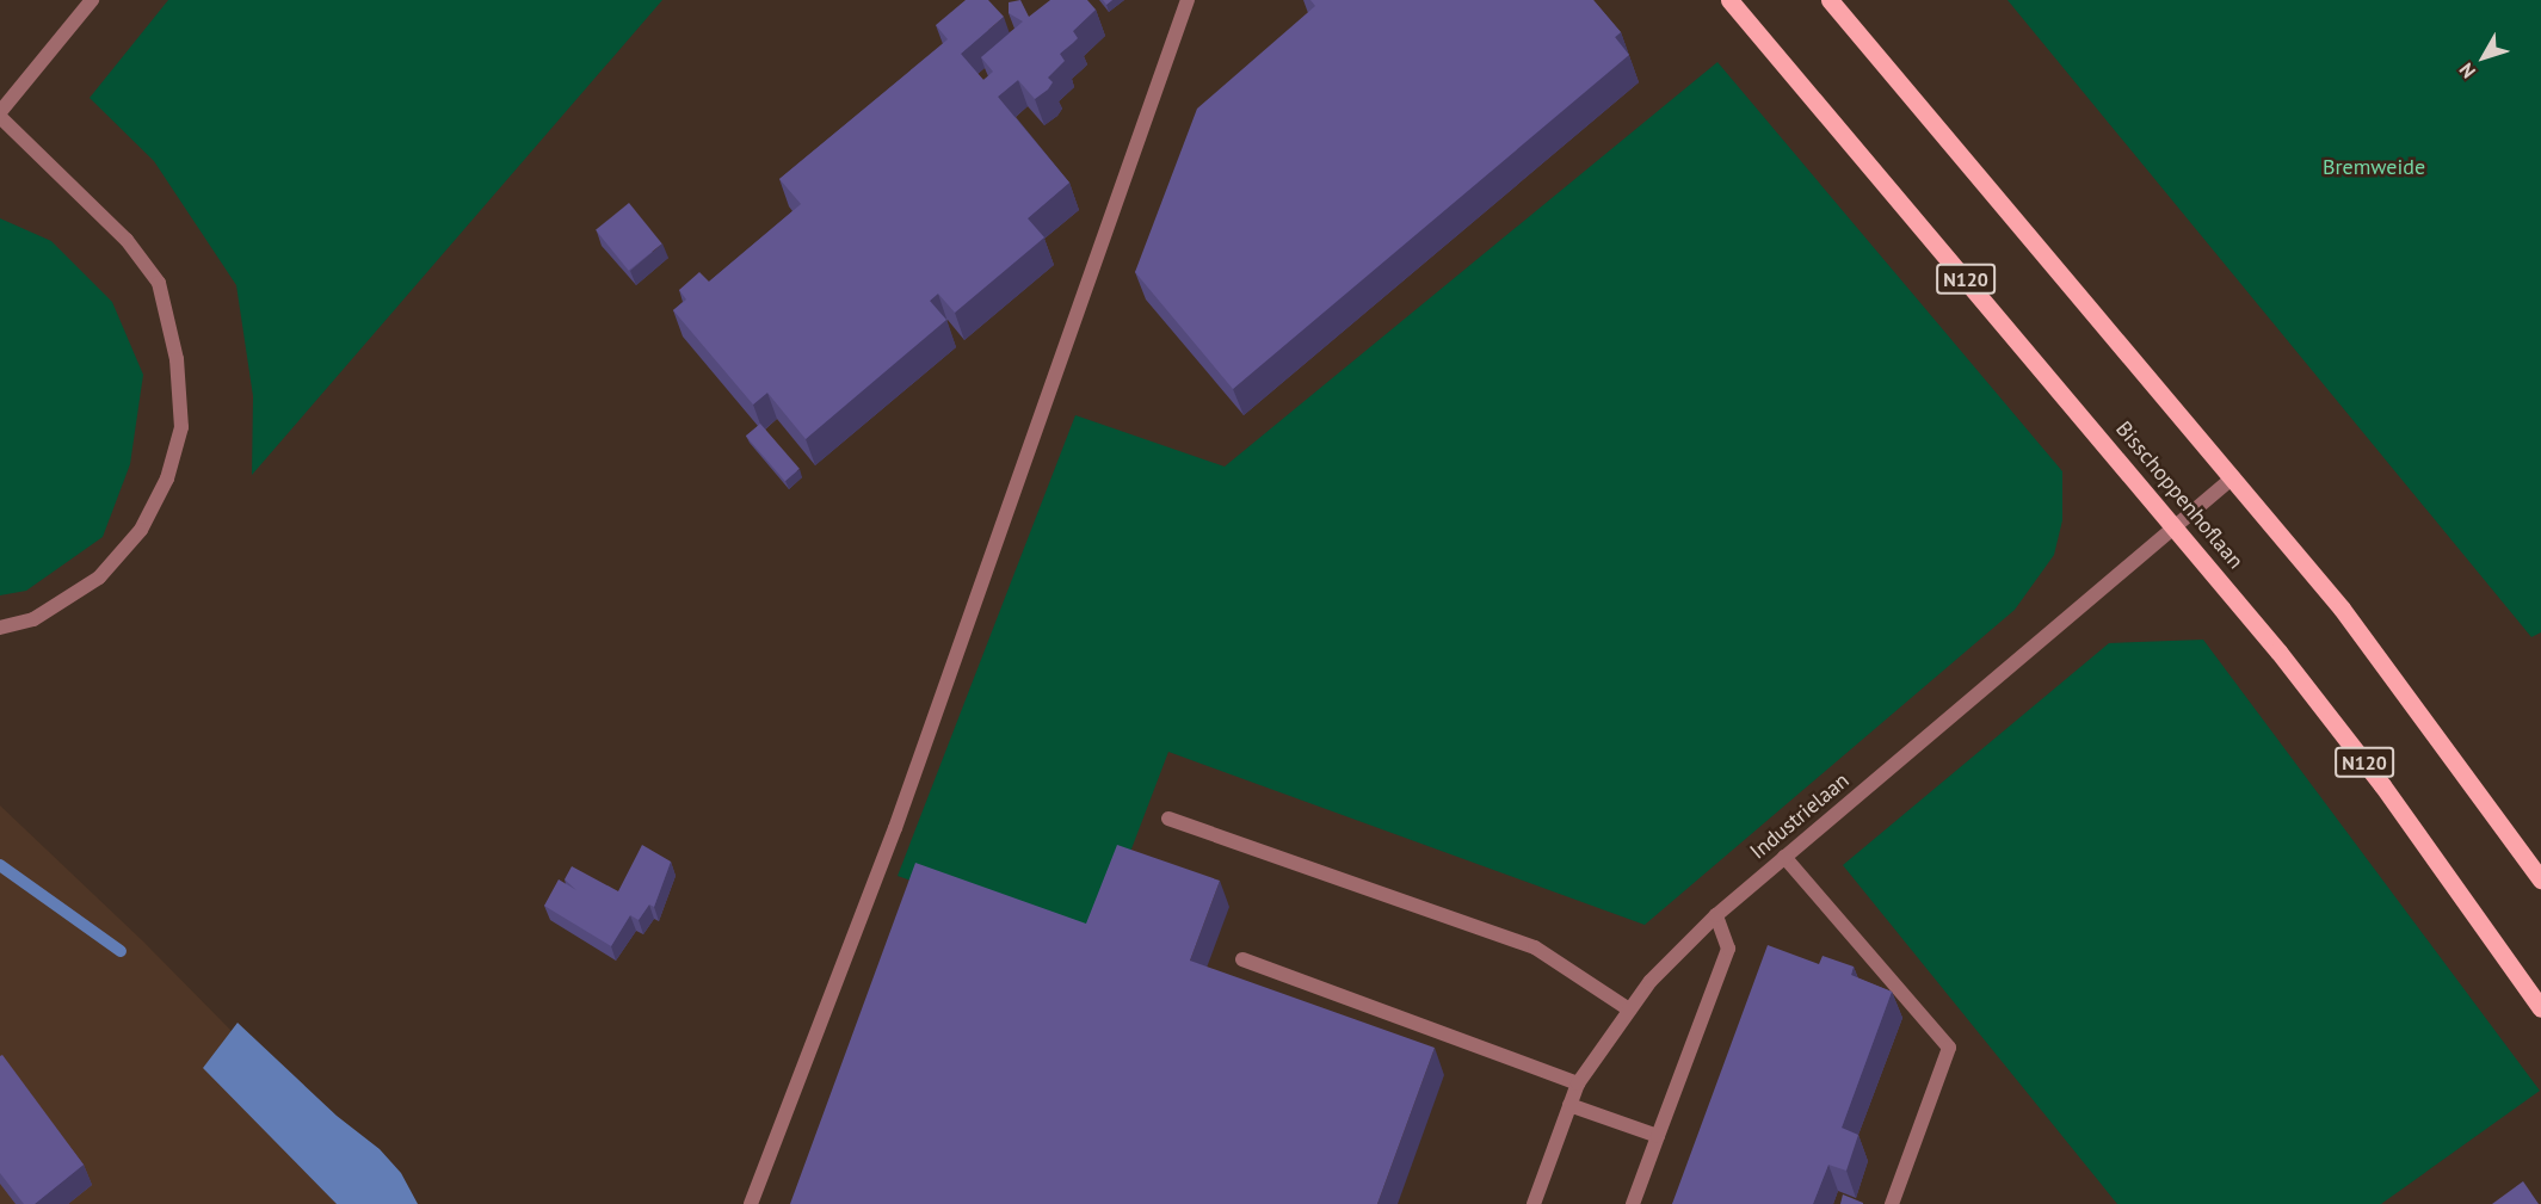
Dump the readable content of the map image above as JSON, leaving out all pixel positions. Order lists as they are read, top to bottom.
{
  "streets": {
    "main road": ["N120", "Bisschoppenhoflaan"],
    "street": ["Industrielaan"]
  },
  "crossings": [
    ["Bisschoppenhoflaan", "Industrielaan"]
  ],
  "parks": ["Bremweide"],
  "north": "bottom left"
}
